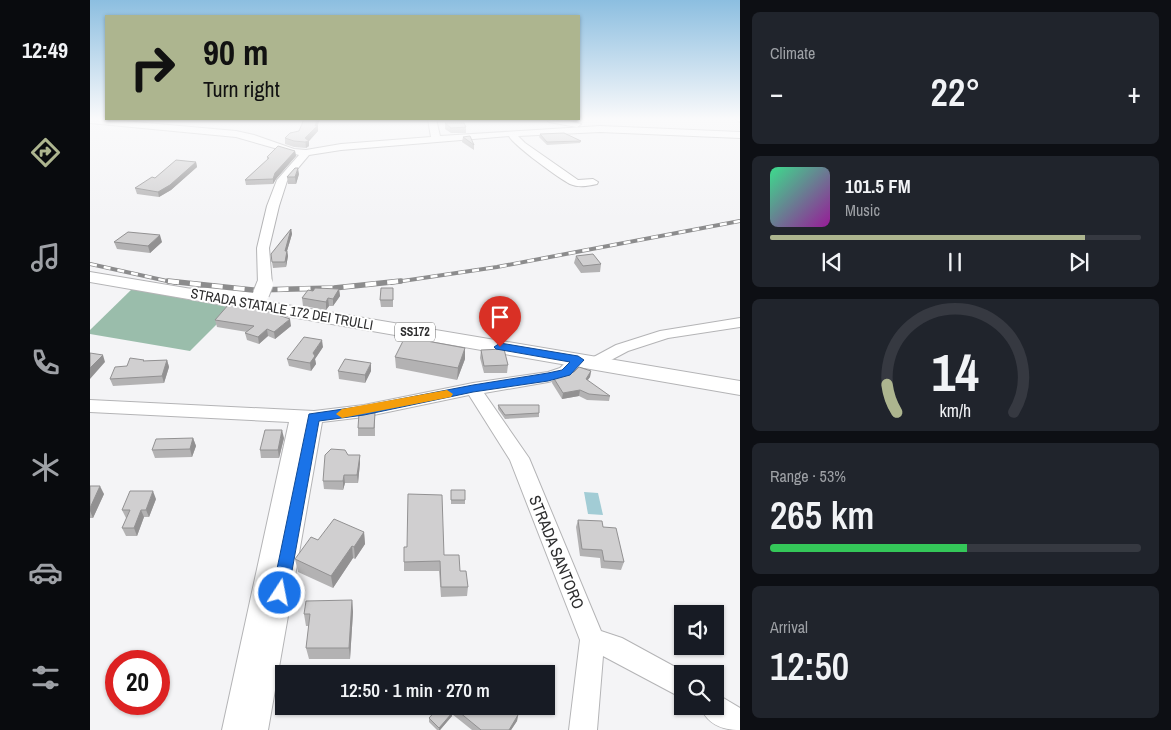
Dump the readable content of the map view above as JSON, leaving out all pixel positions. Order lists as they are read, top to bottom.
{
  "streets": {
    "main road": ["STRADA STATALE 172 DEI TRULLI", "SS172"],
    "street": ["STRADA SANTORO"]
  },
  "page": {
    "tabs": "12:49",
    "tile": [
      "Climate",
      ["Range · 53%", "265 km"],
      ["Arrival", "12:50"]
    ],
    "turn": ["90 m", "Turn right"],
    "heat": ["−", "22°", "+"],
    "song": ["101.5 FM", "Music"],
    "limit": "20",
    "trip": "12:50 · 1 min · 270 m",
    "gauge": ["14", "km/h"]
  }
}
